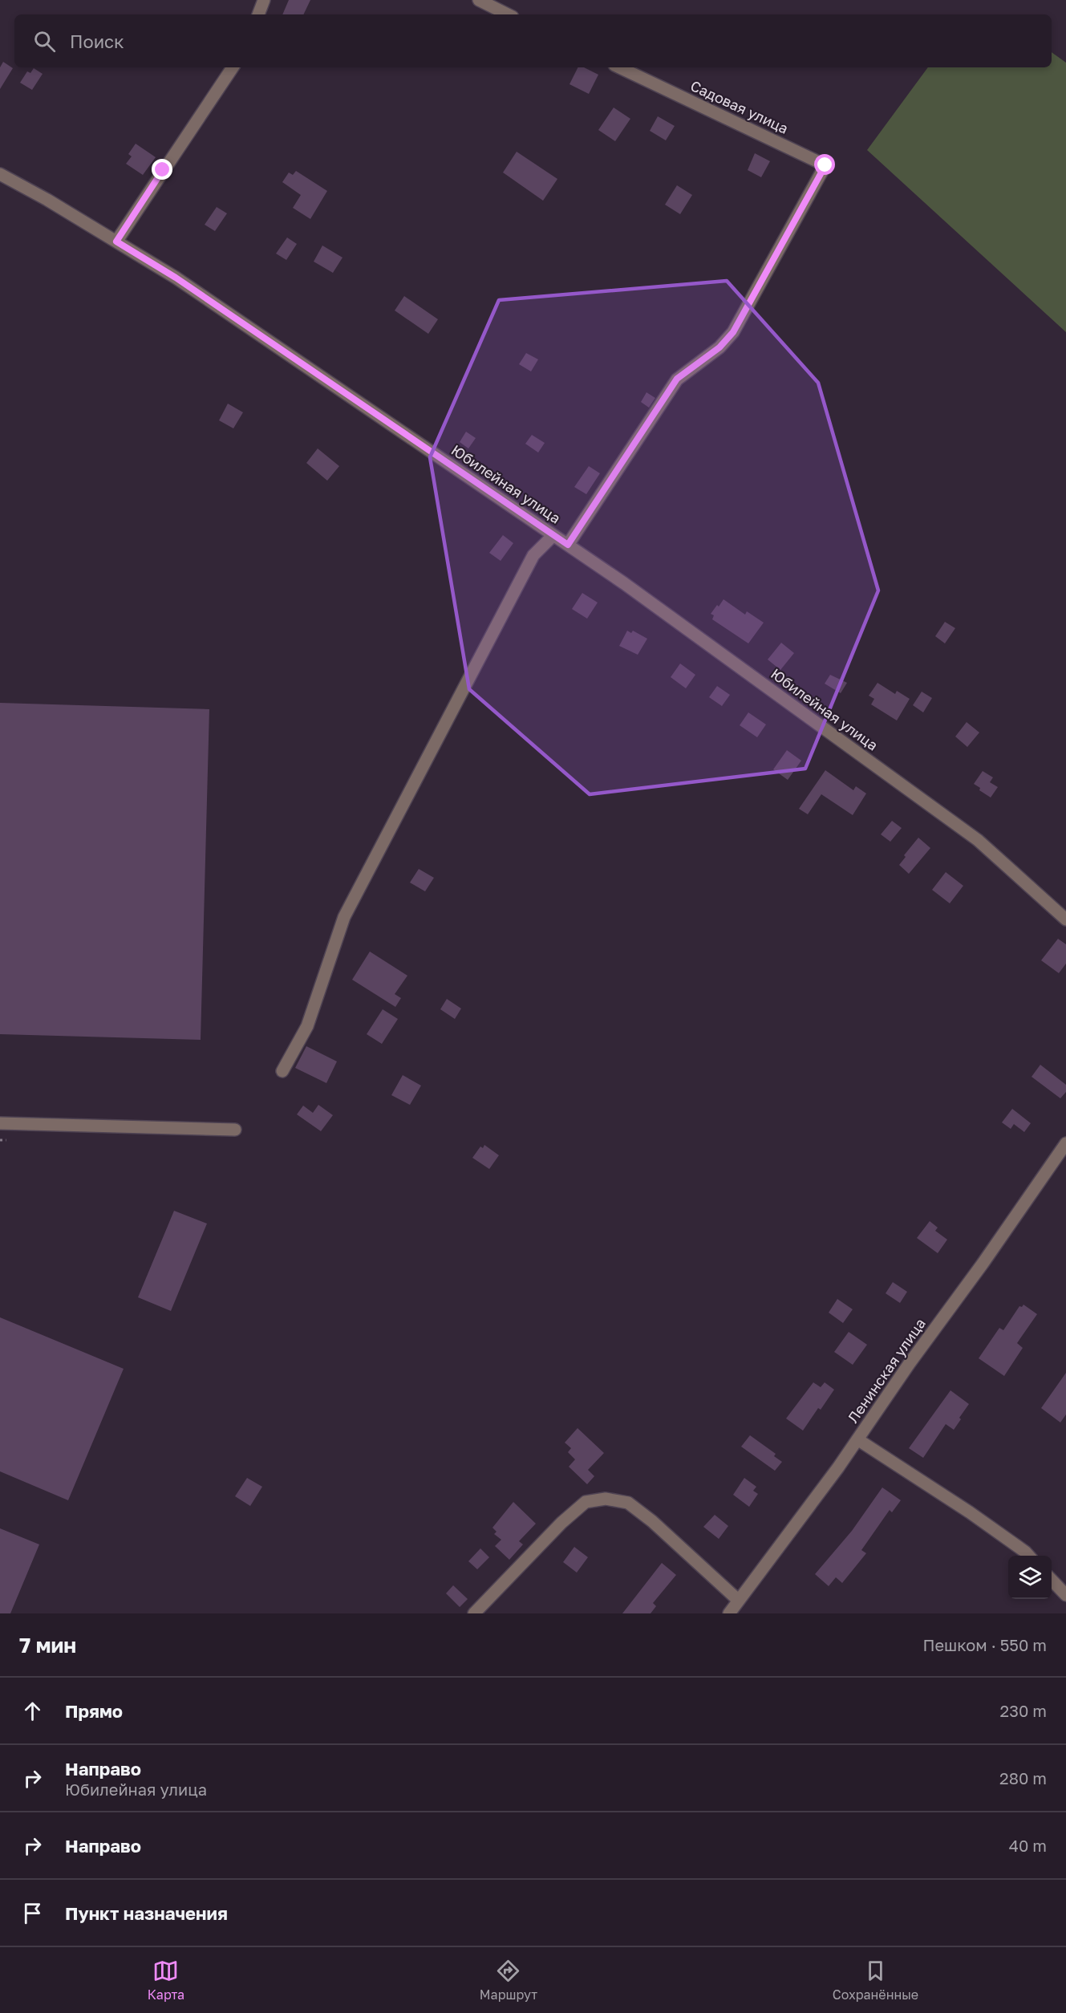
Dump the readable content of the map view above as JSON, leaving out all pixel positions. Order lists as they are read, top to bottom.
{
  "streets": {
    "street": ["Садовая улица", "Юбилейная улица", "Ленинская улица"]
  },
  "crossings": [
    ["Садовая улица", "Юбилейная улица"]
  ],
  "page": {
    "search": "Поиск",
    "heading": ["7 мин", "Пешком · 550 m"],
    "list": [
      ["Прямо", "230 m"],
      ["Направо", "Юбилейная улица", "280 m"],
      ["Направо", "40 m"],
      "Пункт назначения"
    ],
    "nav": ["Карта", "Маршрут", "Сохранённые"]
  }
}
